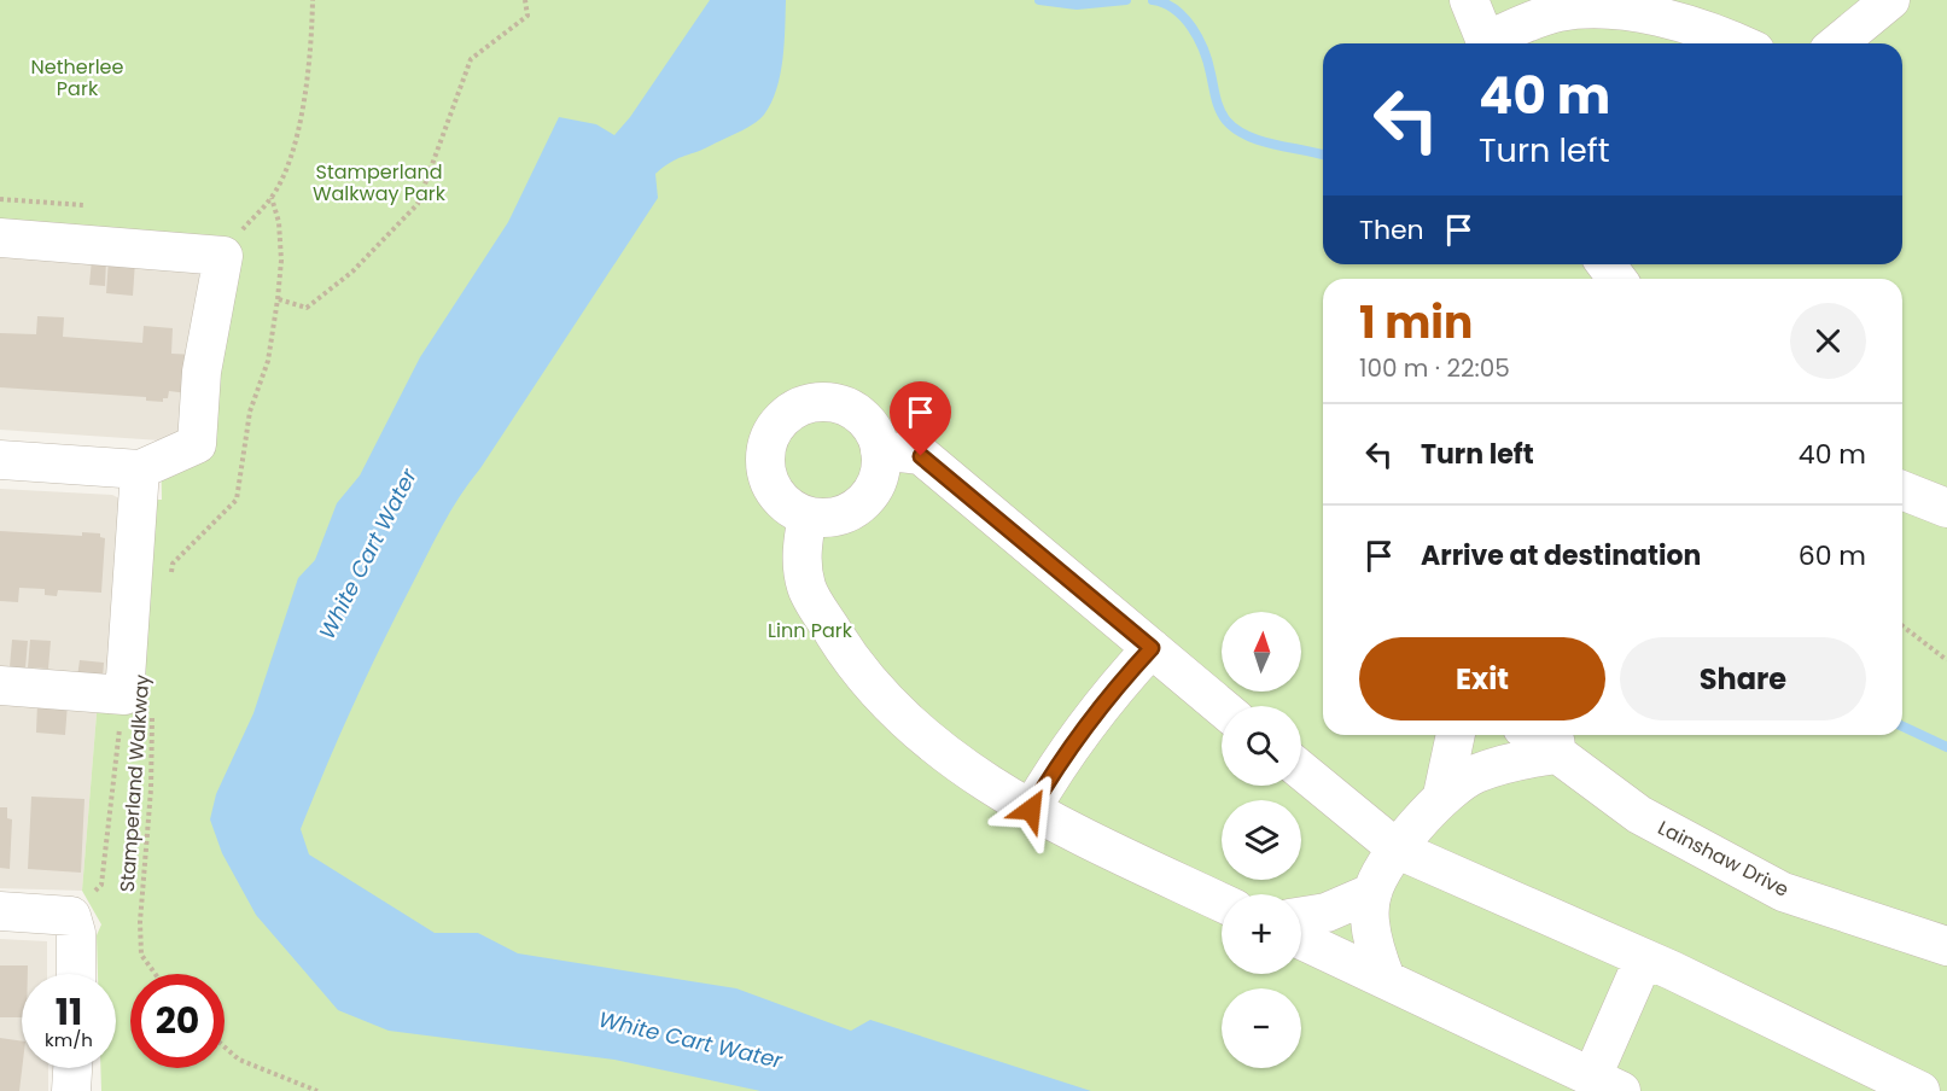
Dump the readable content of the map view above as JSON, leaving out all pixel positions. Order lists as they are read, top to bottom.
{
  "streets": {
    "street": ["Lainshaw Drive"],
    "path": ["Stamperland Walkway"]
  },
  "water": ["White Cart Water"],
  "parks": ["Netherlee Park", "Stamperland Walkway Park", "Linn Park"],
  "north": "top",
  "page": {
    "turn": ["40 m", "Turn left"],
    "then": "Then",
    "heading": ["1 min", "100 m · 22:05"],
    "list": [
      {
        "name": "Turn left",
        "value": "40 m"
      },
      {
        "name": "Arrive at destination",
        "value": "60 m"
      }
    ],
    "map_buttons": ["+", "−"],
    "buttons": ["Exit", "Share"],
    "speed": "11 km/h",
    "limit": "20"
  }
}
